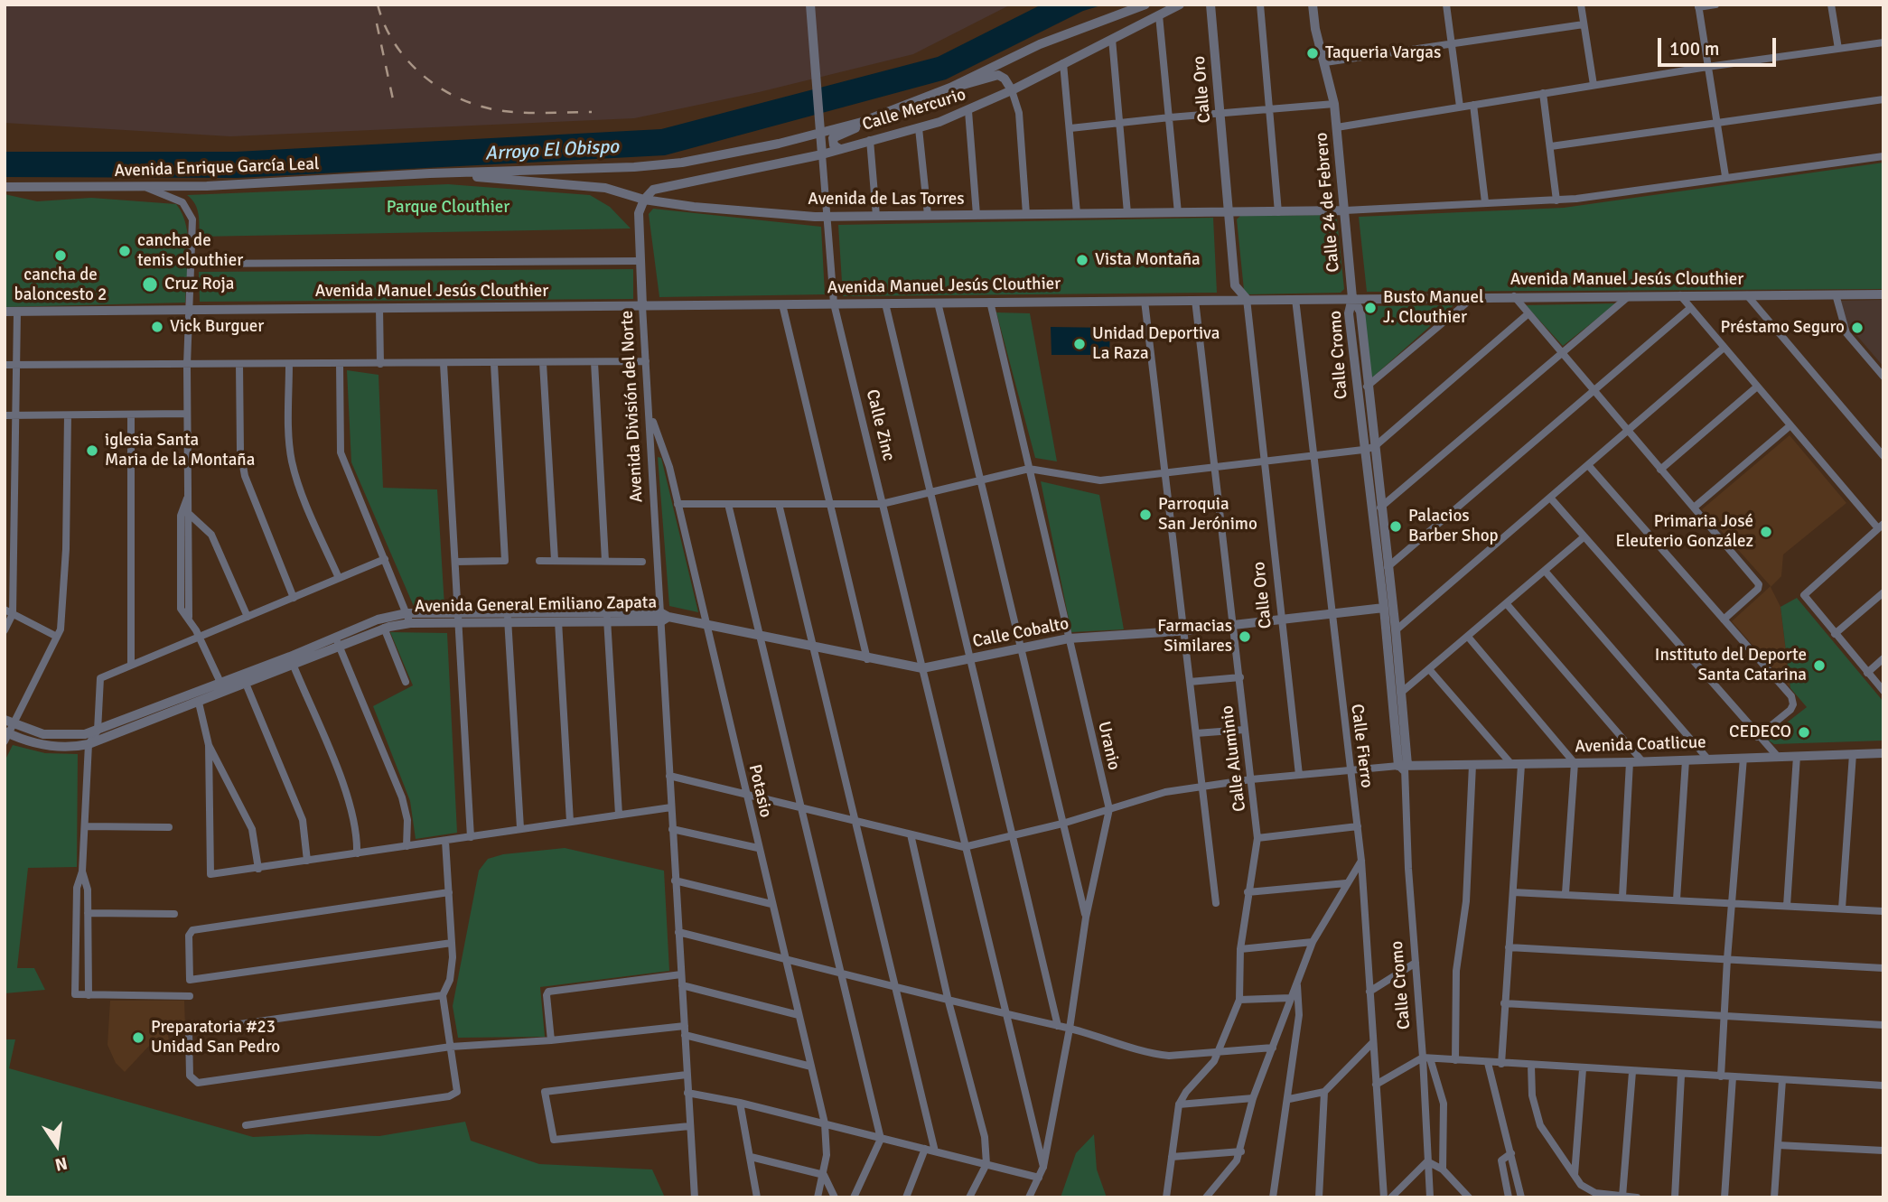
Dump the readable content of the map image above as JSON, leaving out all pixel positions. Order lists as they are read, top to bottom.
{
  "streets": {
    "street": [
      "Calle Oro",
      "Calle Mercurio",
      "Avenida Enrique García Leal",
      "Avenida de Las Torres",
      "Calle 24 de Febrero",
      "Avenida Manuel Jesús Clouthier",
      "Calle Cromo",
      "Avenida División del Norte",
      "Calle Zinc",
      "Avenida General Emiliano Zapata",
      "Calle Cobalto",
      "Avenida Coatlicue",
      "Uranio",
      "Calle Fierro",
      "Calle Aluminio",
      "Potasio"
    ]
  },
  "crossings": [
    ["Calle Oro", "Avenida de Las Torres"],
    ["Calle Oro", "Avenida Manuel Jesús Clouthier"],
    ["Calle Oro", "Calle Cobalto"],
    ["Calle Mercurio", "Avenida de Las Torres"],
    ["Calle Mercurio", "Avenida División del Norte"],
    ["Calle Mercurio", "Calle Zinc"],
    ["Avenida Enrique García Leal", "Avenida de Las Torres"],
    ["Avenida de Las Torres", "Calle 24 de Febrero"],
    ["Avenida de Las Torres", "Avenida División del Norte"],
    ["Avenida de Las Torres", "Calle Zinc"],
    ["Calle 24 de Febrero", "Avenida Manuel Jesús Clouthier"],
    ["Calle 24 de Febrero", "Calle Cromo"],
    ["Avenida Manuel Jesús Clouthier", "Calle Cromo"],
    ["Avenida Manuel Jesús Clouthier", "Avenida División del Norte"],
    ["Avenida Manuel Jesús Clouthier", "Calle Zinc"],
    ["Avenida Manuel Jesús Clouthier", "Uranio"],
    ["Avenida Manuel Jesús Clouthier", "Calle Fierro"],
    ["Avenida Manuel Jesús Clouthier", "Calle Aluminio"],
    ["Calle Cromo", "Calle Cobalto"],
    ["Calle Cromo", "Avenida Coatlicue"],
    ["Avenida División del Norte", "Avenida General Emiliano Zapata"],
    ["Avenida División del Norte", "Calle Cobalto"],
    ["Avenida División del Norte", "Potasio"],
    ["Calle Zinc", "Calle Cobalto"],
    ["Calle Zinc", "Uranio"],
    ["Avenida General Emiliano Zapata", "Calle Cobalto"],
    ["Calle Cobalto", "Uranio"],
    ["Calle Cobalto", "Calle Fierro"],
    ["Calle Cobalto", "Calle Aluminio"],
    ["Calle Cobalto", "Potasio"]
  ],
  "water": ["Arroyo El Obispo"],
  "parks": ["Parque Clouthier"],
  "places": [
    "Taqueria Vargas",
    "cancha de tenis clouthier",
    "cancha de baloncesto 2",
    "Vista Montaña",
    "Cruz Roja",
    "Busto Manuel J. Clouthier",
    "Vick Burguer",
    "Préstamo Seguro",
    "Unidad Deportiva La Raza",
    "iglesia Santa Maria de la Montaña",
    "Parroquia San Jerónimo",
    "Palacios Barber Shop",
    "Primaria José Eleuterio González",
    "Farmacias Similares",
    "Instituto del Deporte Santa Catarina",
    "CEDECO",
    "Preparatoria #23 Unidad San Pedro"
  ],
  "scale_bar": "100 m",
  "north": "bottom"
}
